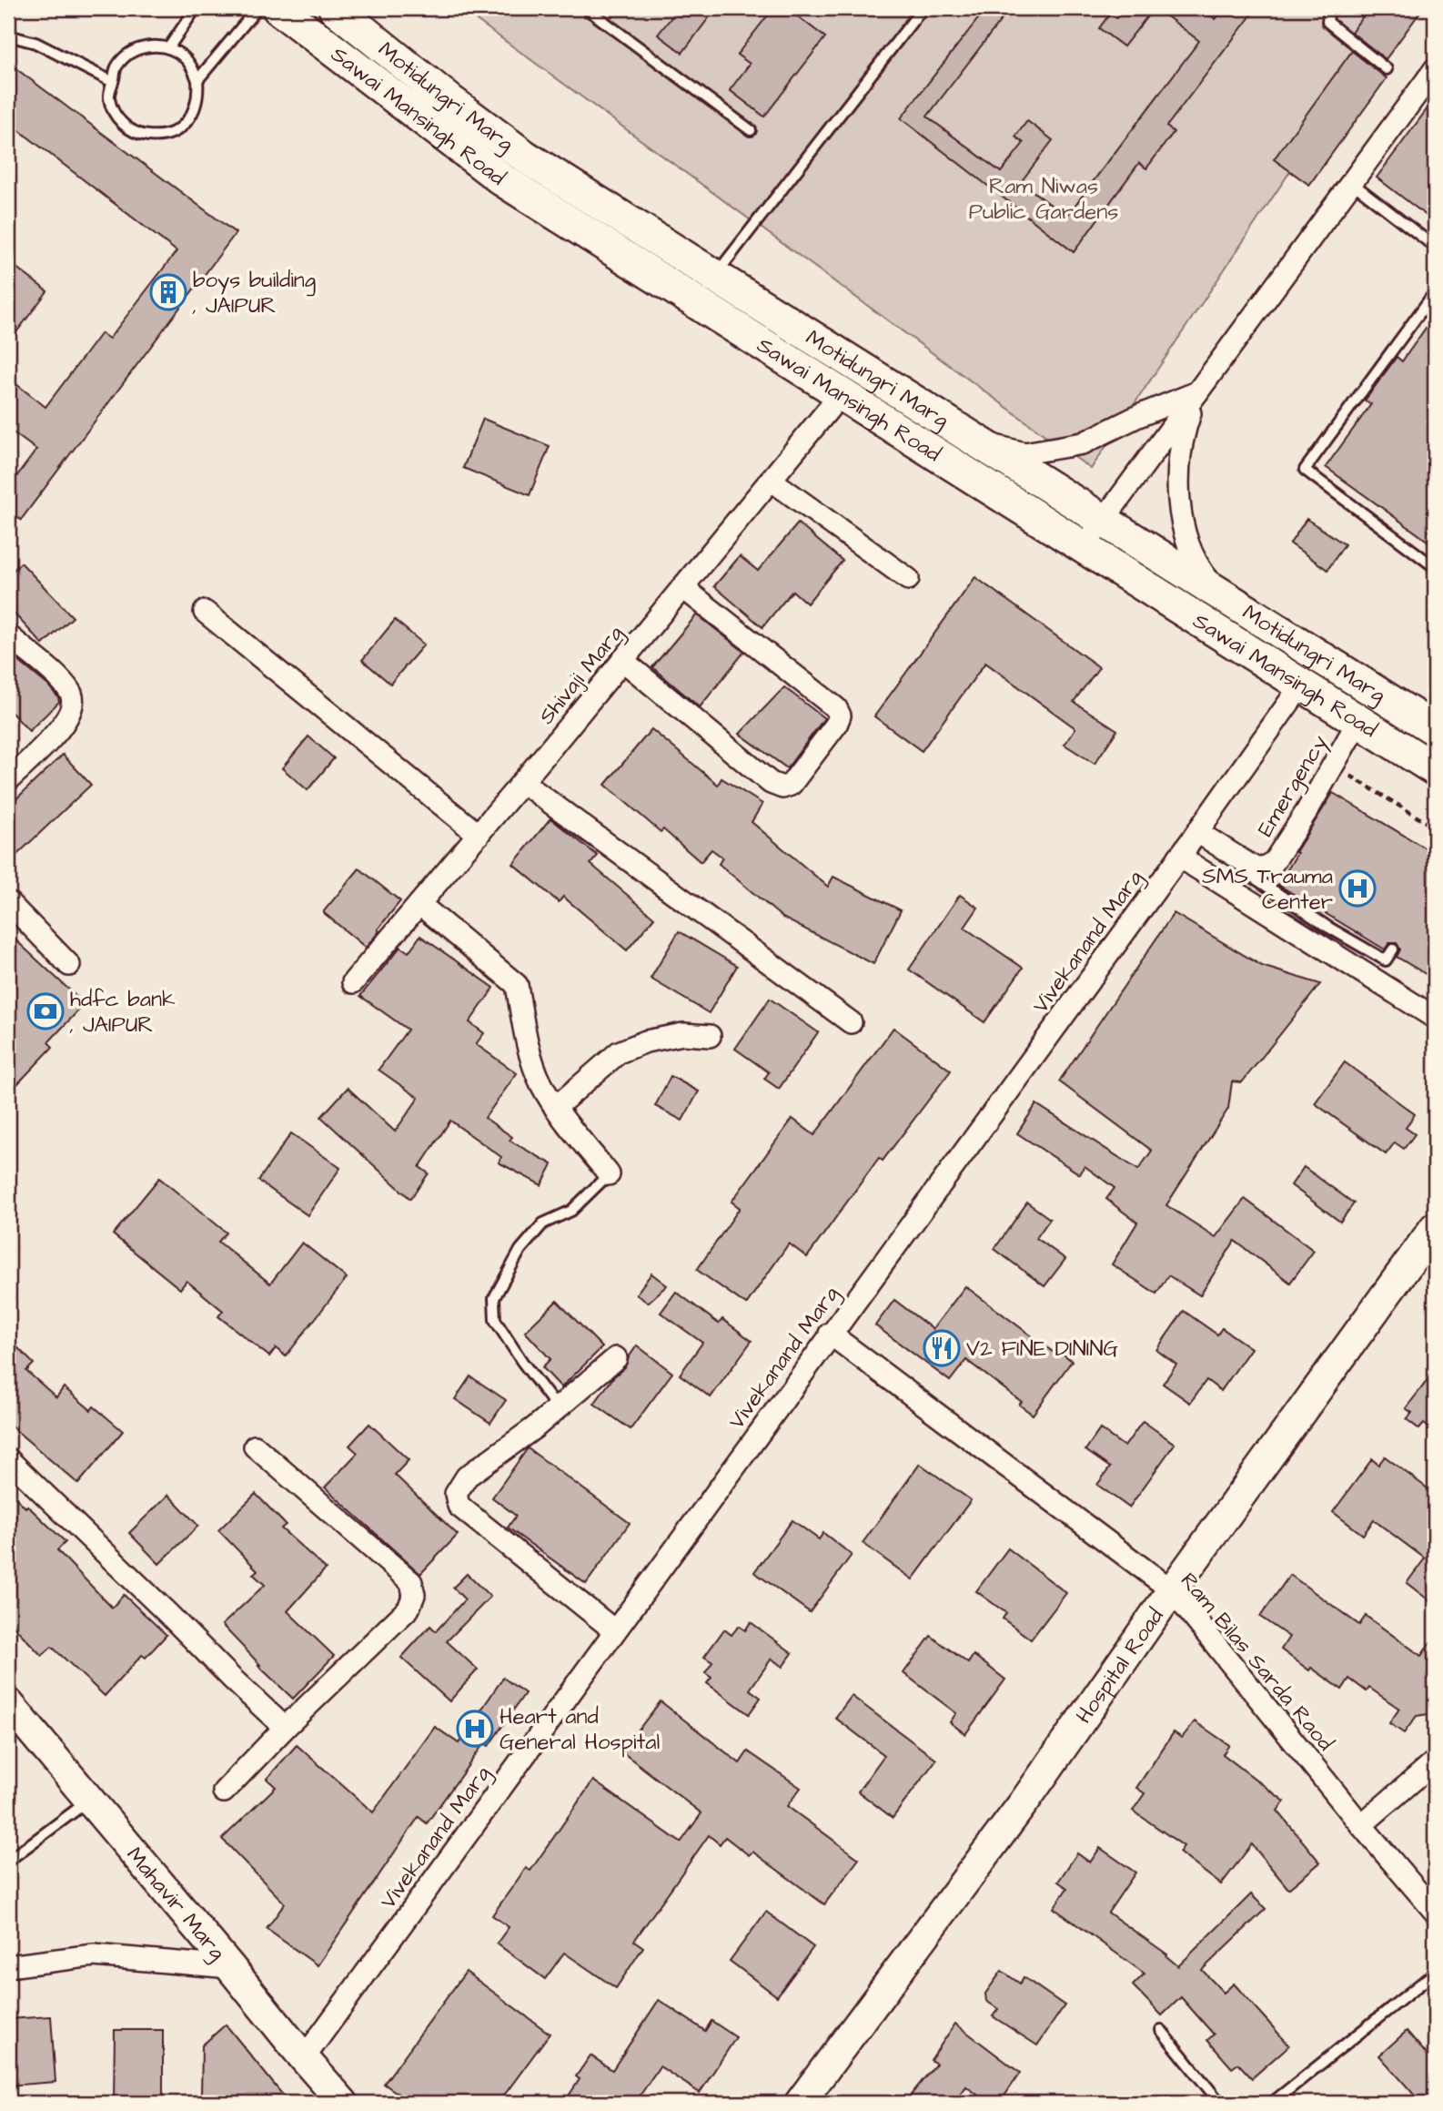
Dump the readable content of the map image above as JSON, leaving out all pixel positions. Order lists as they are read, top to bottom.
{
  "streets": {
    "main road": ["Motidungri Marg", "Sawai Mansingh Road"],
    "street": [
      "Shivaji Marg",
      "Emergency",
      "Vivekanand Marg",
      "Ram Bilas Sarda Raod",
      "Hospital Road",
      "Mahavir Marg"
    ]
  },
  "crossings": [
    ["Sawai Mansingh Road", "Shivaji Marg"],
    ["Sawai Mansingh Road", "Emergency"],
    ["Sawai Mansingh Road", "Vivekanand Marg"],
    ["Emergency", "Vivekanand Marg"],
    ["Vivekanand Marg", "Ram Bilas Sarda Raod"],
    ["Vivekanand Marg", "Mahavir Marg"],
    ["Ram Bilas Sarda Raod", "Hospital Road"]
  ],
  "parks": ["Ram Niwas Public Gardens"],
  "places": {
    "building": ["boys building , JAIPUR"],
    "hospital": ["SMS Trauma Center", "Heart and General Hospital"],
    "bank": ["hdfc bank , JAIPUR"],
    "restaurant": ["V2 FINE DINING"]
  }
}
